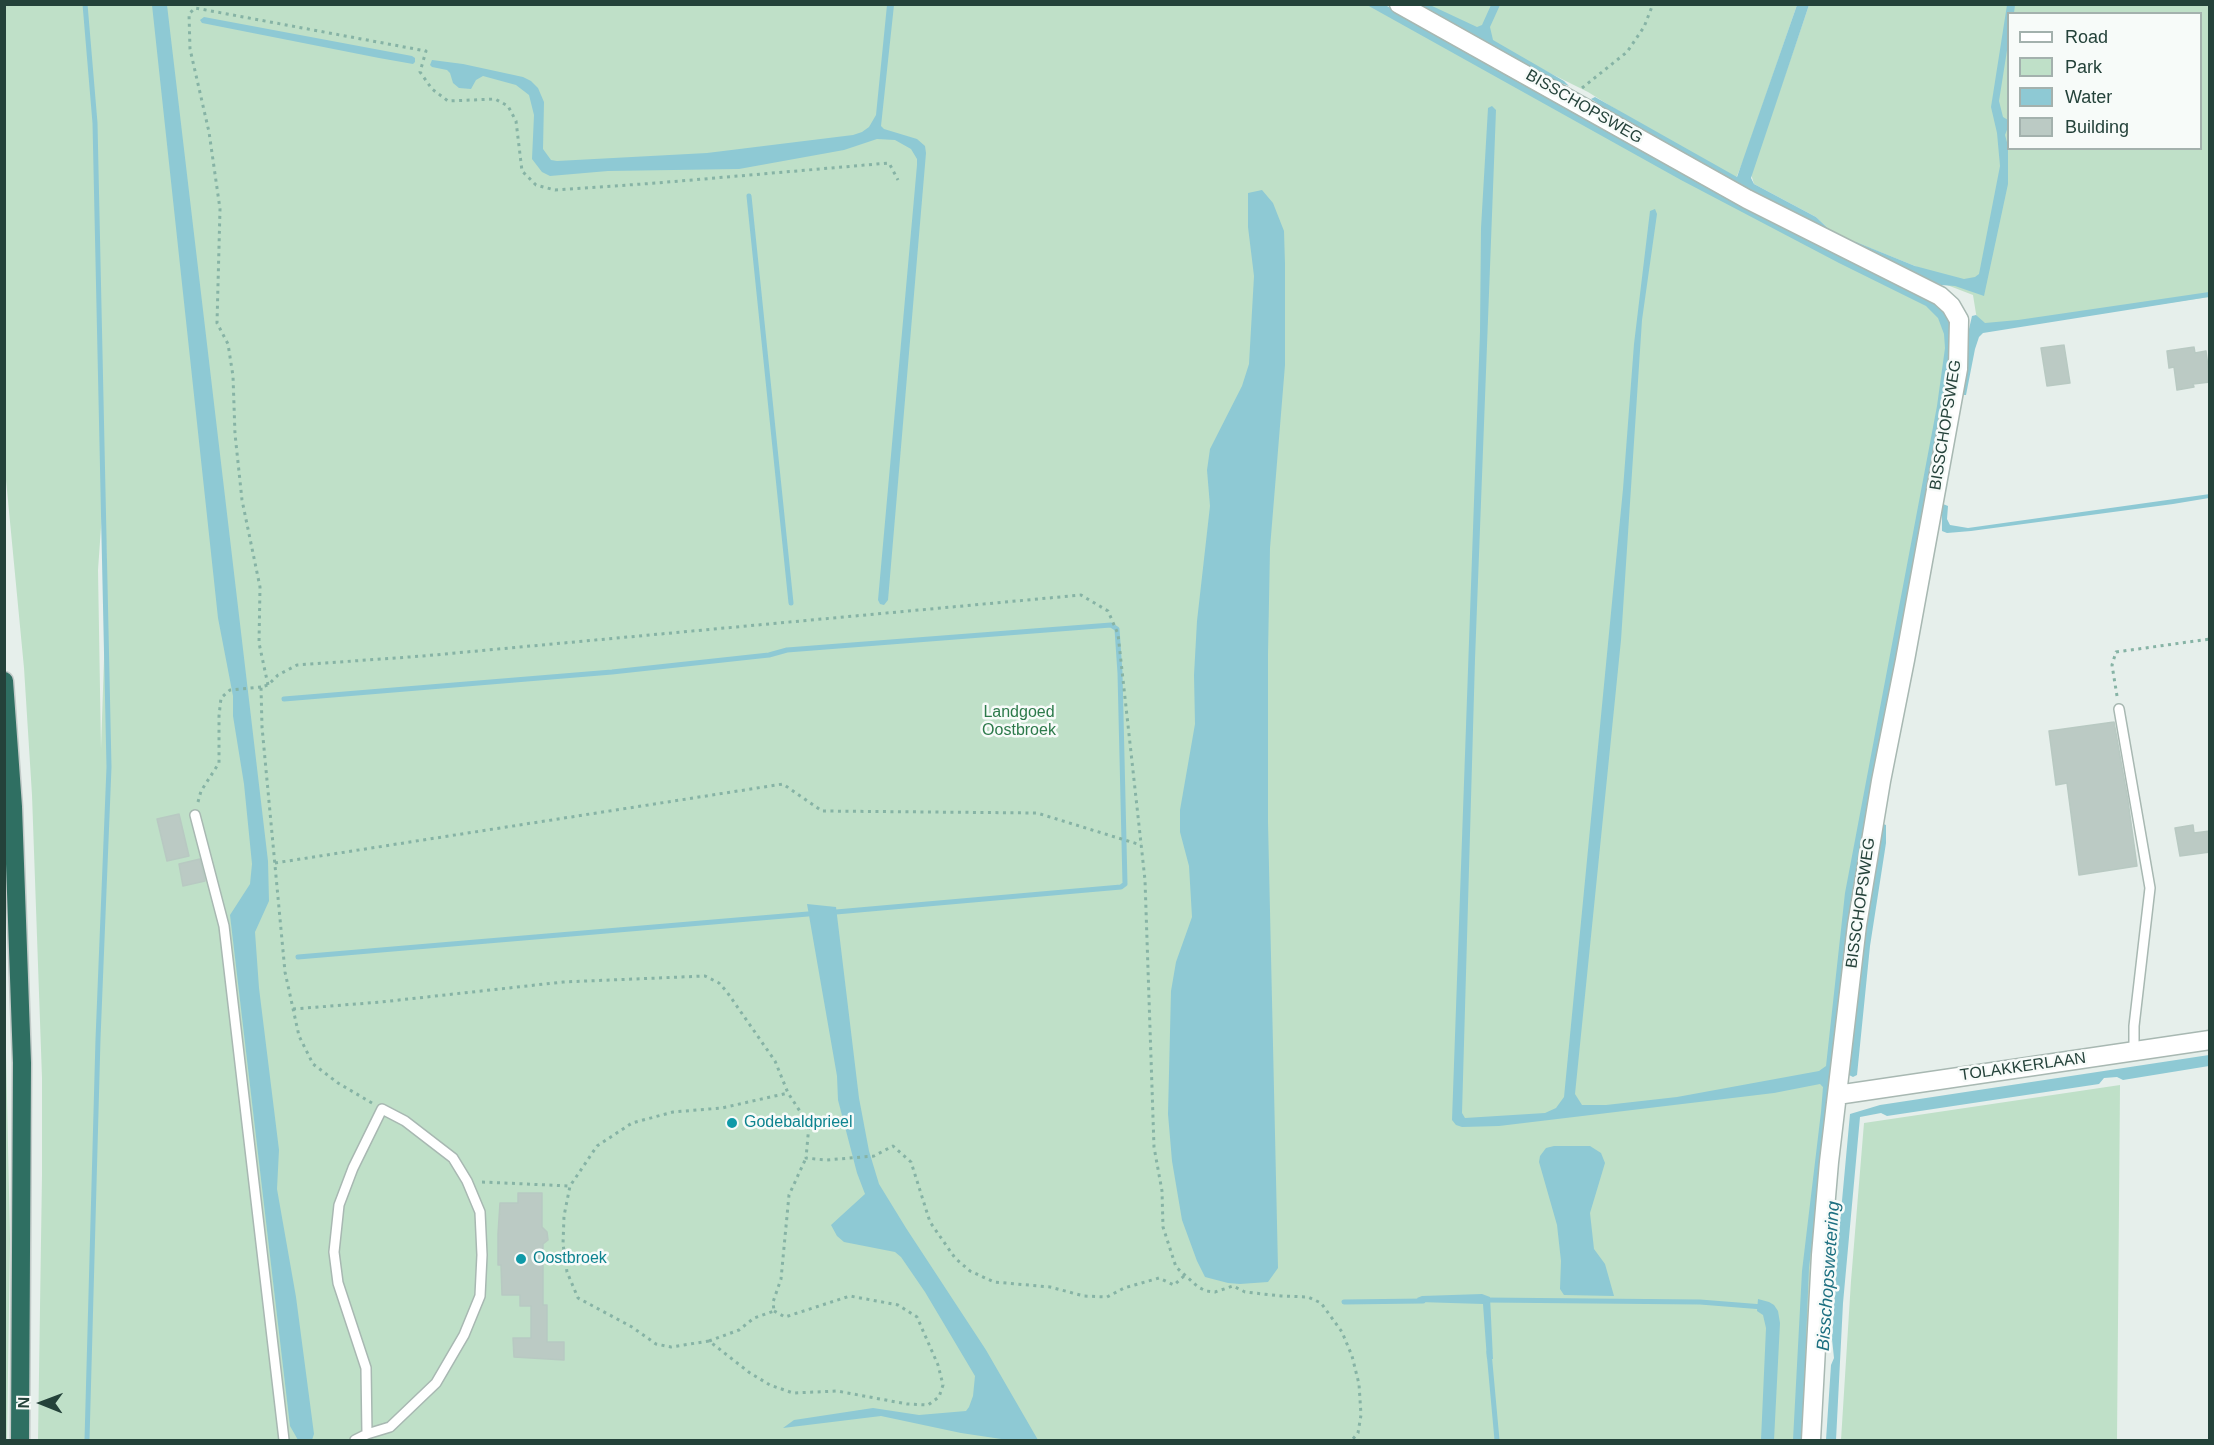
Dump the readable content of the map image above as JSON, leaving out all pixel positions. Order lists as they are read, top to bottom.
{
  "streets": {
    "street": ["BISSCHOPSWEG", "TOLAKKERLAAN"]
  },
  "crossings": [
    ["BISSCHOPSWEG", "TOLAKKERLAAN"]
  ],
  "water": ["Bisschopswetering"],
  "parks": ["Landgoed Oostbroek"],
  "places": ["Godebaldprieel", "Oostbroek"],
  "legend": [
    "Road",
    "Park",
    "Water",
    "Building"
  ],
  "north": "left"
}
